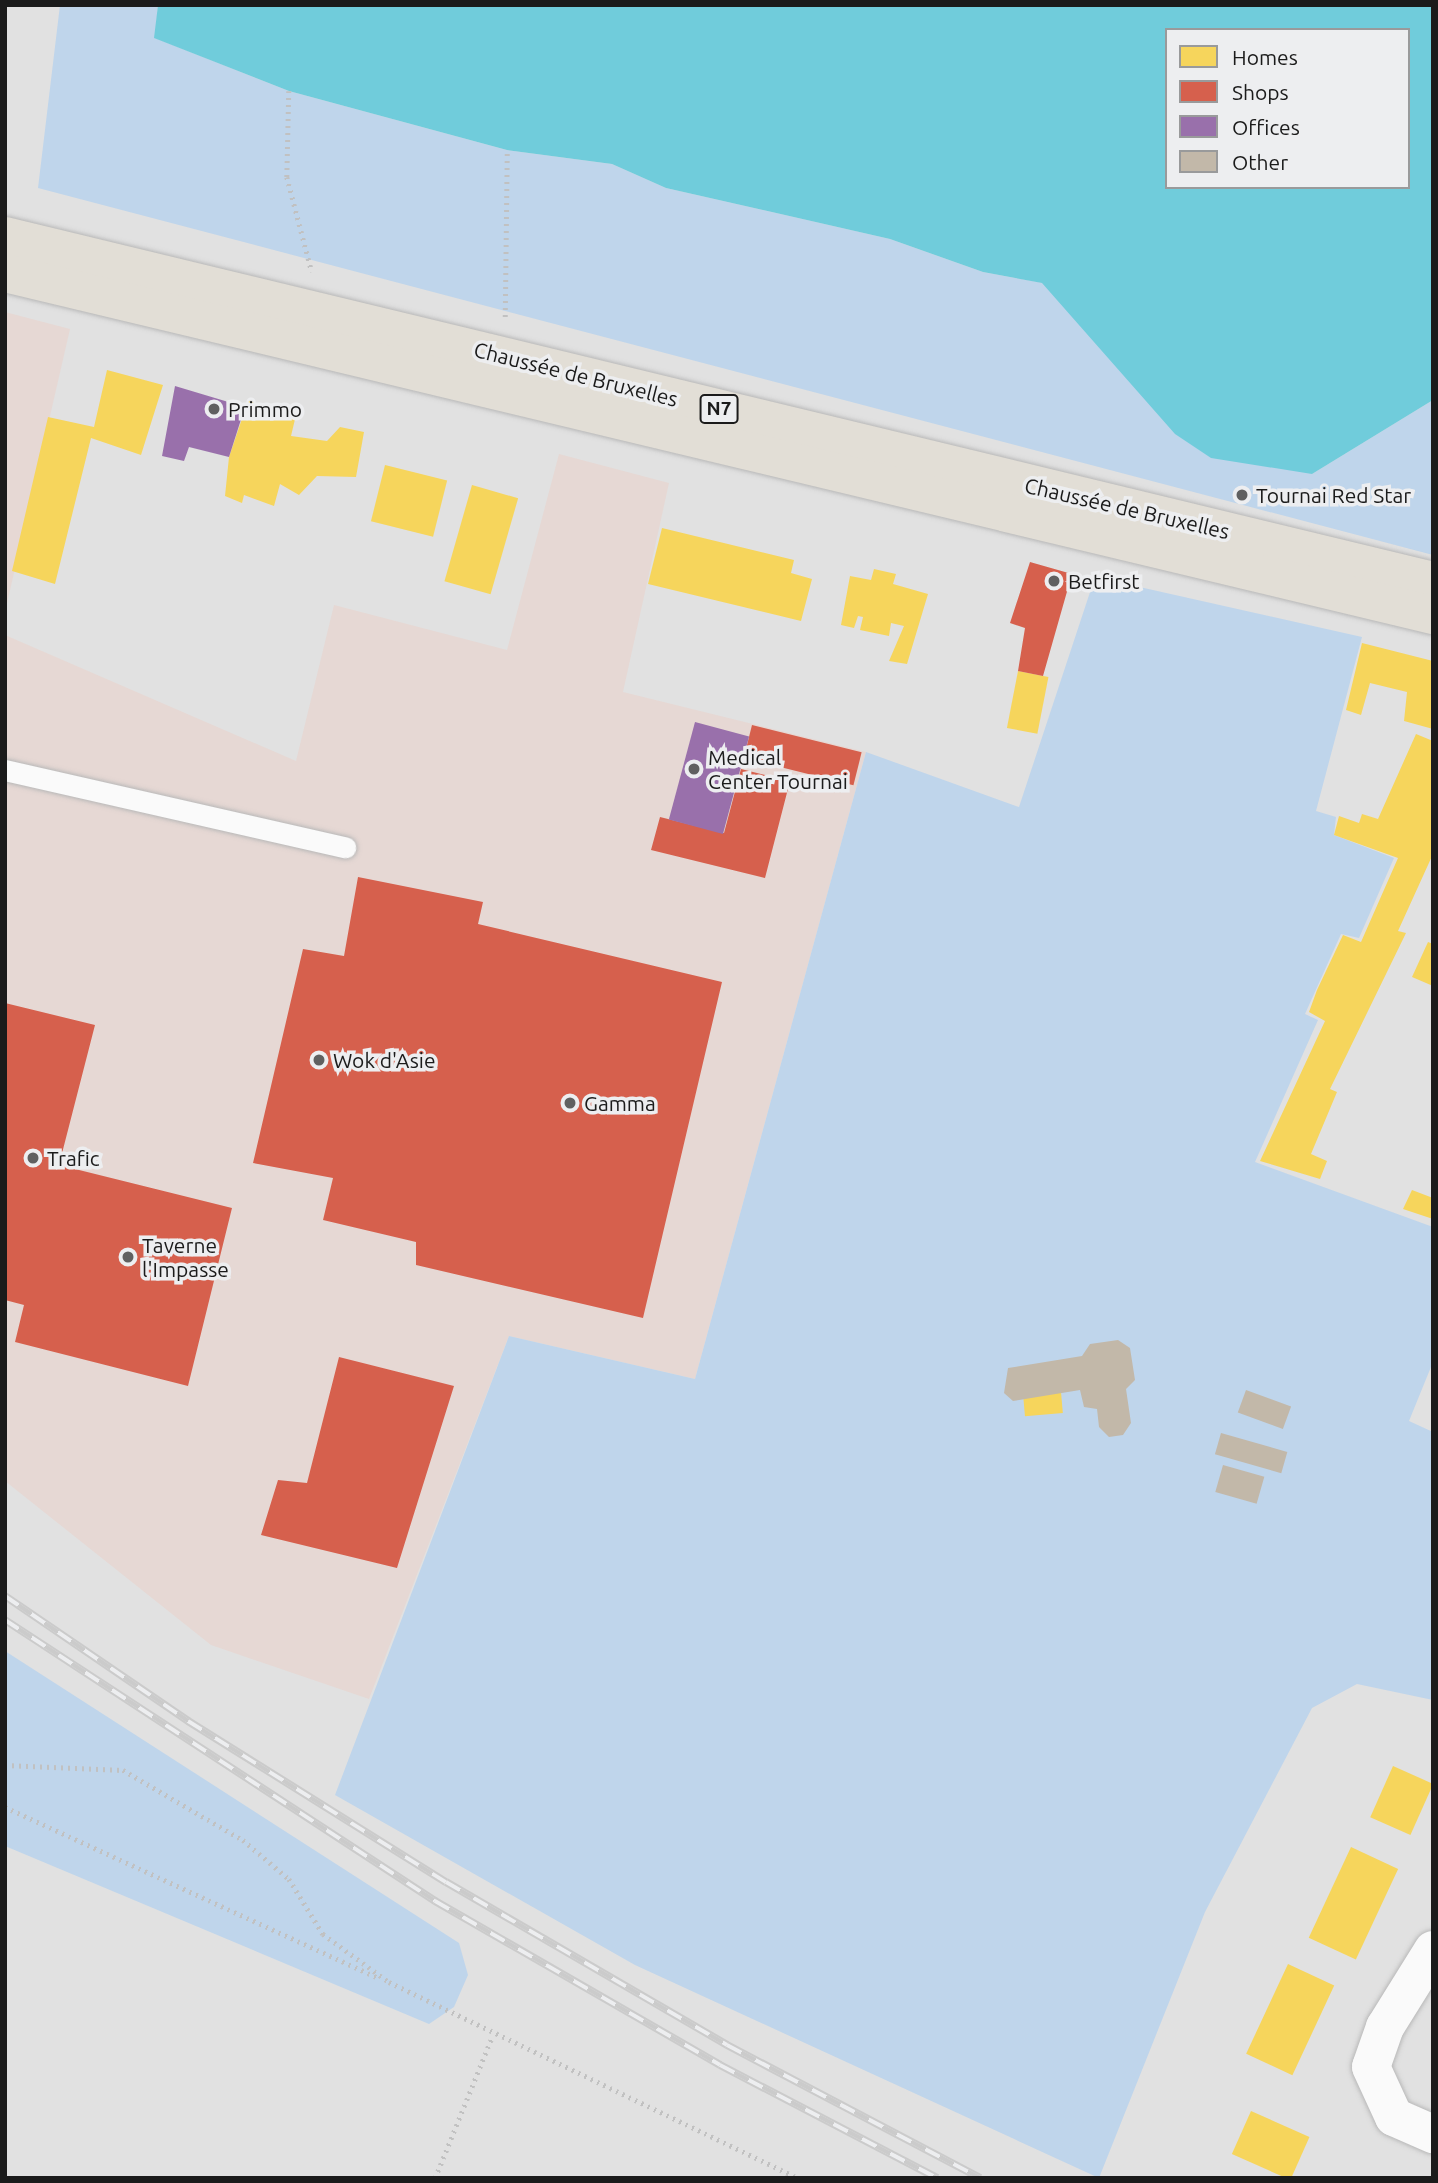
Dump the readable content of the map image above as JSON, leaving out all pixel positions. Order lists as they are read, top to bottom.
{
  "streets": {
    "main road": ["Chaussée de Bruxelles", "N7"]
  },
  "places": [
    "Primmo",
    "Tournai Red Star",
    "Betfirst",
    "Medical Center Tournai",
    "Wok d'Asie",
    "Gamma",
    "Trafic",
    "Taverne l'Impasse"
  ],
  "legend": [
    "Homes",
    "Shops",
    "Offices",
    "Other"
  ]
}
